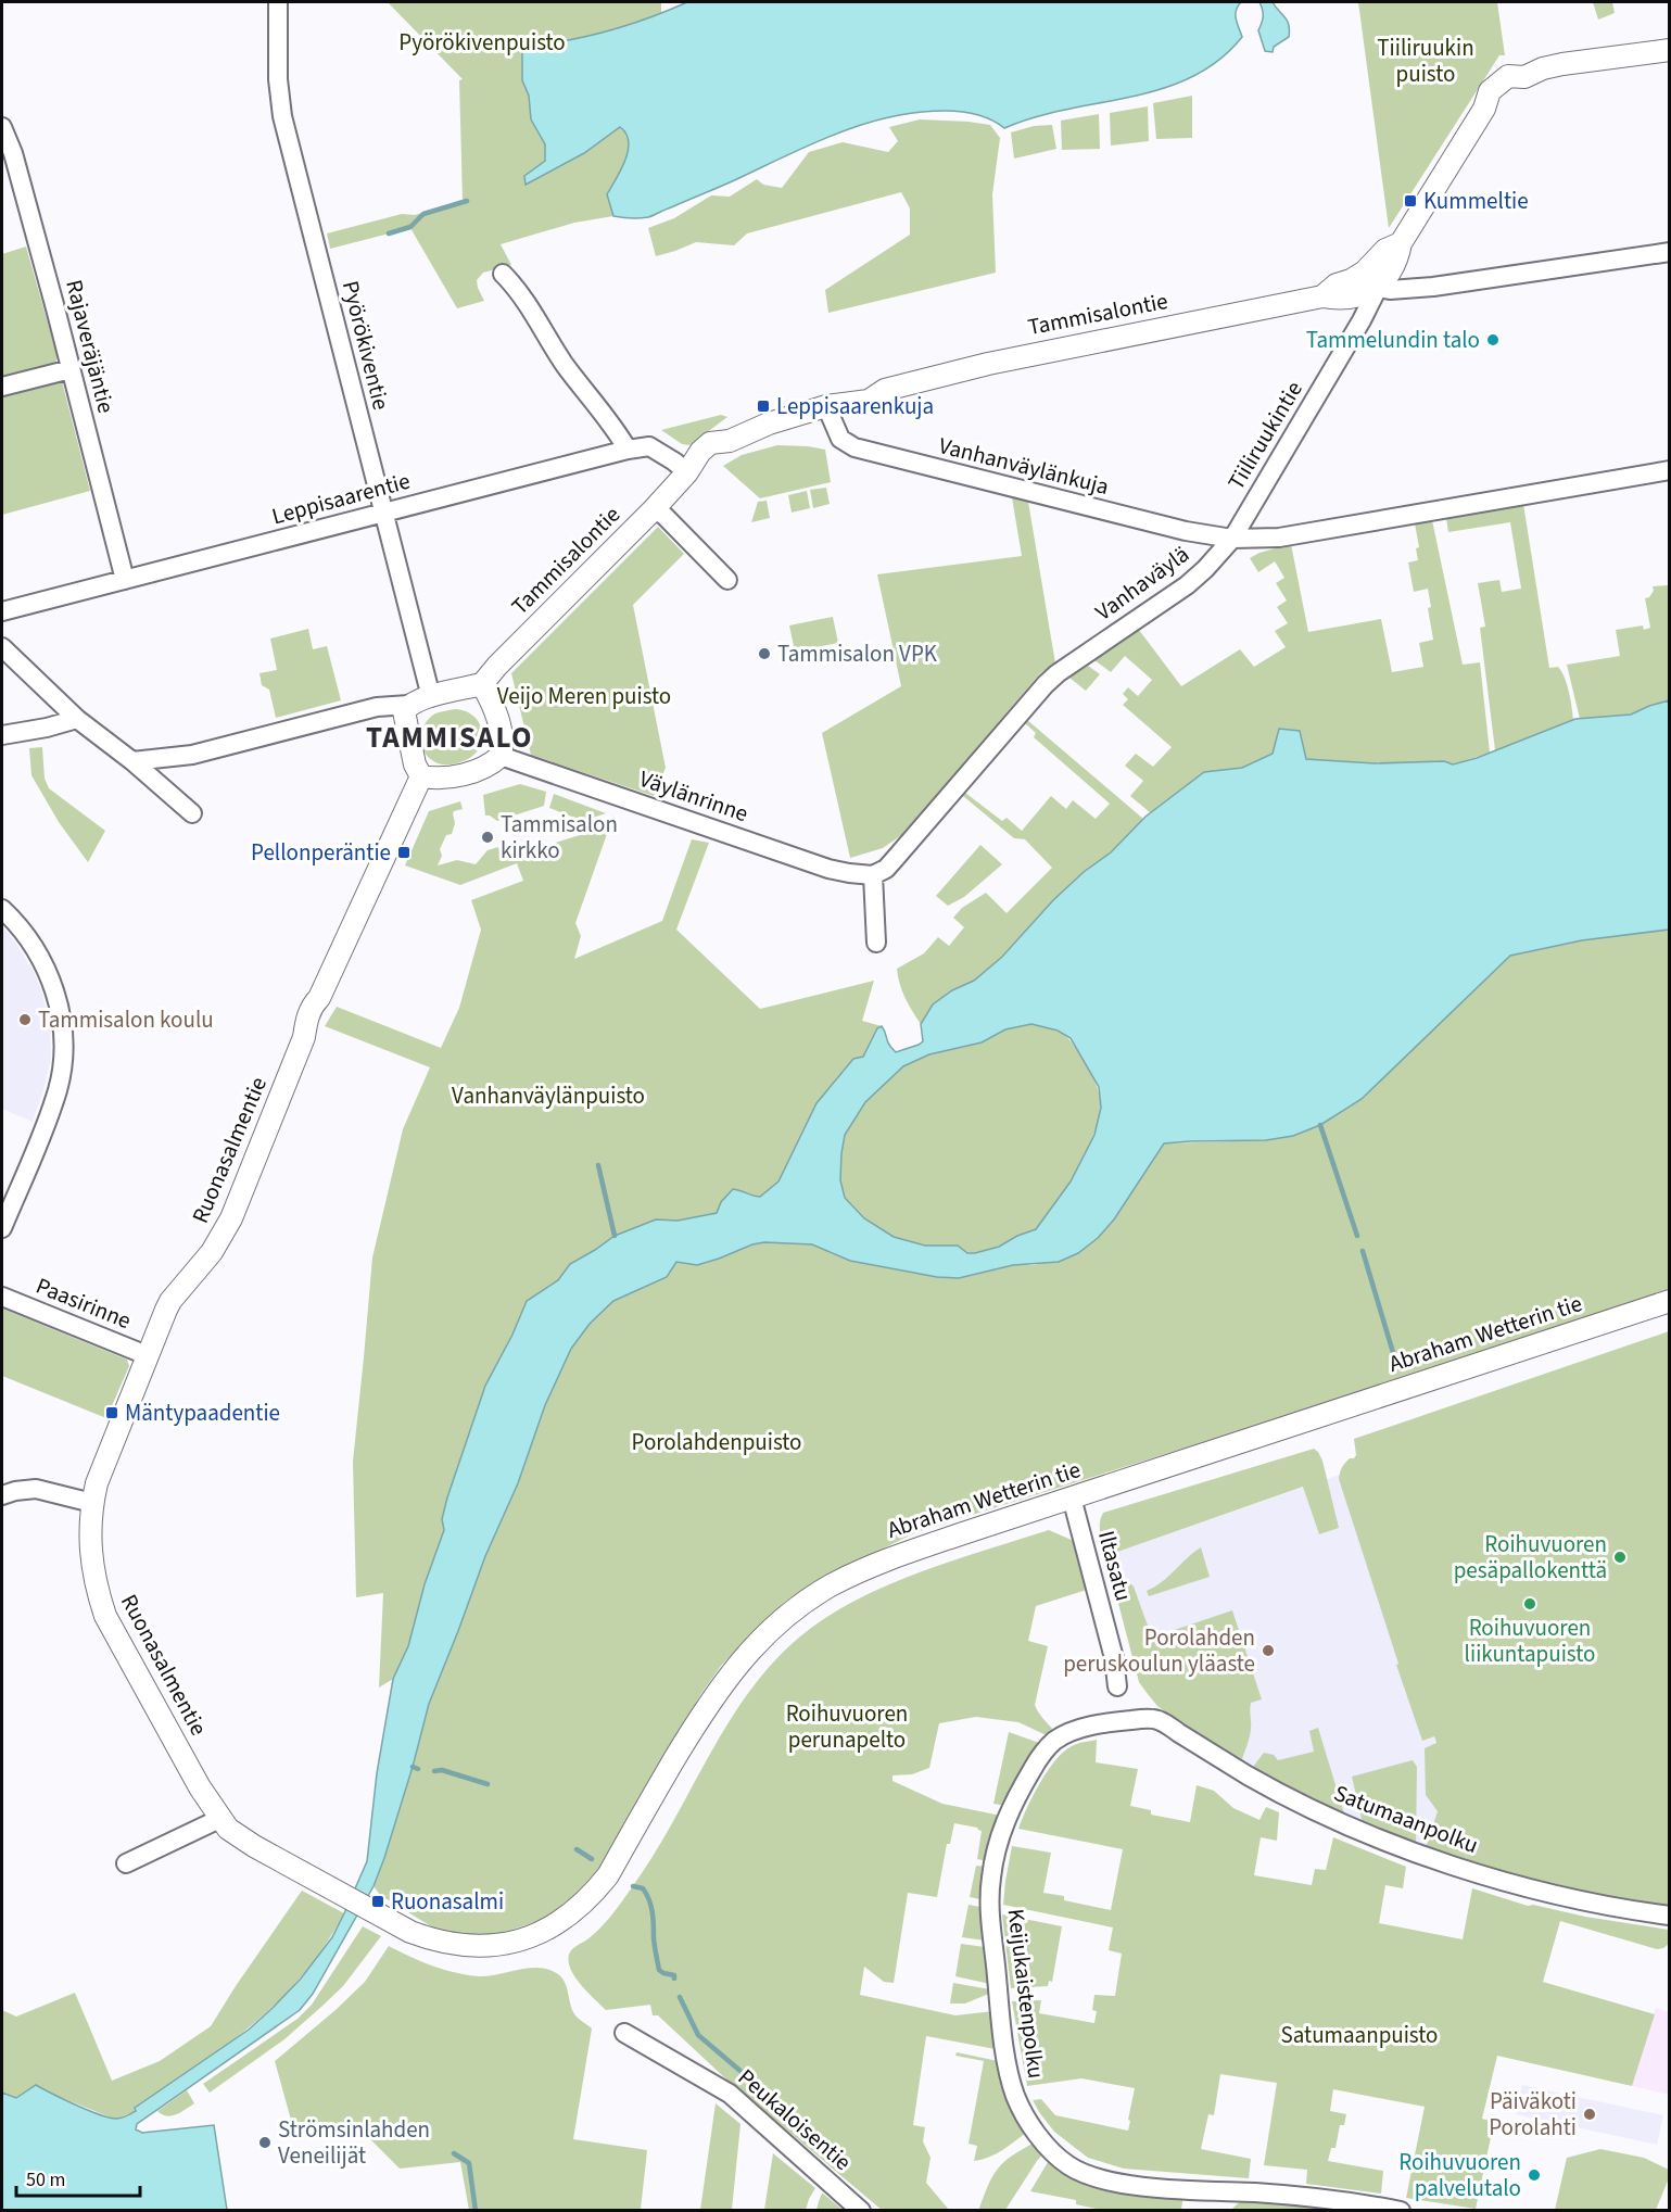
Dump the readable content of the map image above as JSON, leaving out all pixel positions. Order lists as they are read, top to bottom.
{
  "streets": {
    "street": [
      "Tammisalontie",
      "Pyörökiventie",
      "Rajaveräjäntie",
      "Tiiliruukintie",
      "Vanhanväylänkuja",
      "Leppisaarentie",
      "Vanhaväylä",
      "Väylänrinne",
      "Ruonasalmentie",
      "Paasirinne",
      "Abraham Wetterin tie",
      "Iltasatu",
      "Satumaanpolku",
      "Keijukaistenpolku",
      "Peukaloisentie"
    ]
  },
  "crossings": [
    ["Tammisalontie", "Pyörökiventie"],
    ["Tammisalontie", "Tiiliruukintie"],
    ["Tammisalontie", "Vanhanväylänkuja"],
    ["Tammisalontie", "Leppisaarentie"],
    ["Tammisalontie", "Väylänrinne"],
    ["Tammisalontie", "Ruonasalmentie"],
    ["Pyörökiventie", "Leppisaarentie"],
    ["Pyörökiventie", "Väylänrinne"],
    ["Pyörökiventie", "Ruonasalmentie"],
    ["Rajaveräjäntie", "Leppisaarentie"],
    ["Tiiliruukintie", "Vanhanväylänkuja"],
    ["Tiiliruukintie", "Vanhaväylä"],
    ["Vanhanväylänkuja", "Vanhaväylä"],
    ["Vanhaväylä", "Väylänrinne"],
    ["Väylänrinne", "Ruonasalmentie"],
    ["Ruonasalmentie", "Paasirinne"],
    ["Ruonasalmentie", "Abraham Wetterin tie"],
    ["Abraham Wetterin tie", "Iltasatu"],
    ["Satumaanpolku", "Keijukaistenpolku"]
  ],
  "districts": ["TAMMISALO"],
  "parks": [
    "Pyörökivenpuisto",
    "Tiiliruukin puisto",
    "Veijo Meren puisto",
    "Vanhanväylänpuisto",
    "Porolahdenpuisto",
    "Roihuvuoren perunapelto",
    "Satumaanpuisto"
  ],
  "places": {
    "transit": [
      "Kummeltie",
      "Leppisaarenkuja",
      "Pellonperäntie",
      "Mäntypaadentie",
      "Ruonasalmi"
    ],
    "other": [
      "Tammelundin talo",
      "Tammisalon VPK",
      "Tammisalon kirkko",
      "Tammisalon koulu",
      "Roihuvuoren pesäpallokenttä",
      "Roihuvuoren liikuntapuisto",
      "Porolahden peruskoulun yläaste",
      "Päiväkoti Porolahti",
      "Strömsinlahden Veneilijät",
      "Roihuvuoren palvelutalo"
    ]
  },
  "scale_bar": "50 m"
}
